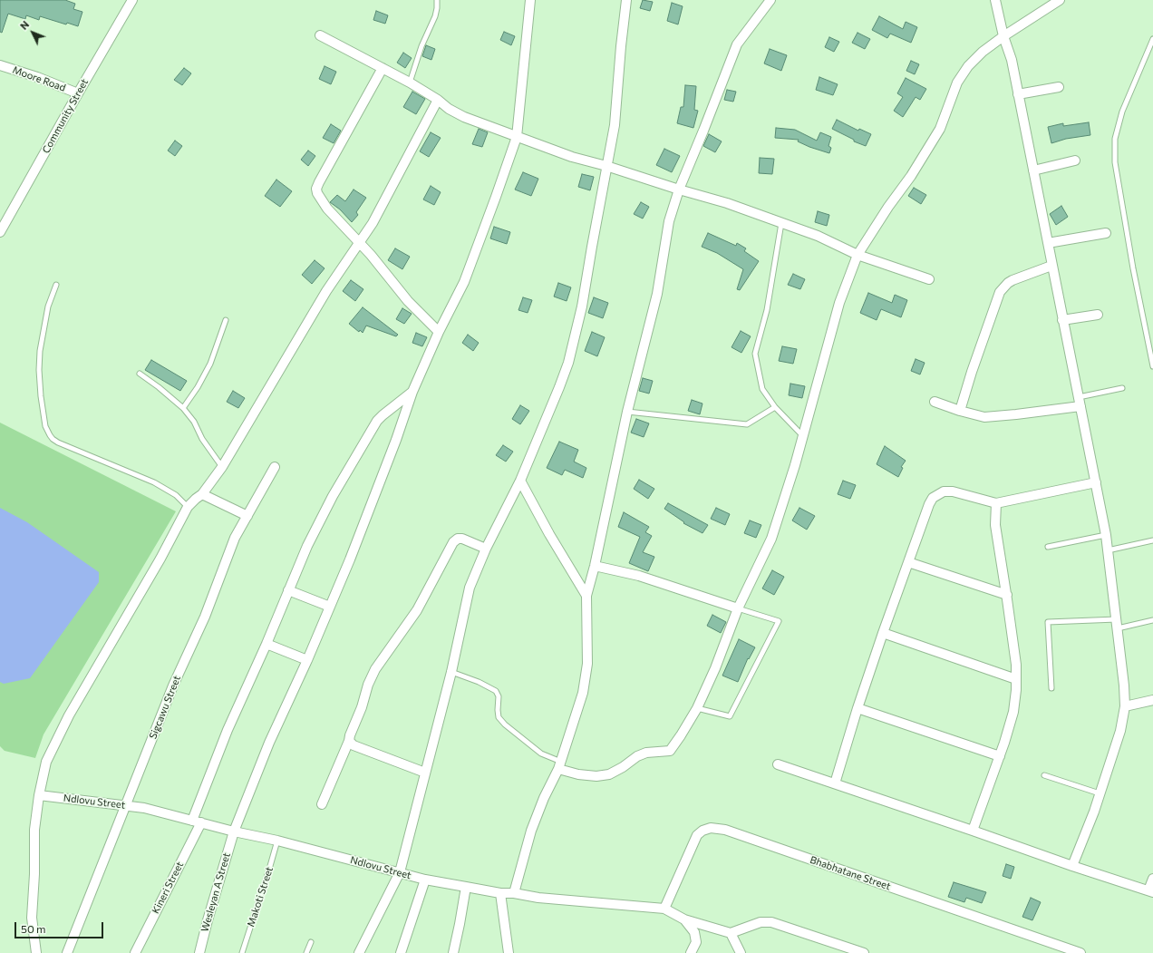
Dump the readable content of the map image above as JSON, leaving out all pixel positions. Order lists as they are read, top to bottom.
{
  "streets": {
    "street": [
      "Moore Road",
      "Community Street",
      "Sigcawu Street",
      "Ndlovu Street",
      "Bhabhatane Street",
      "Kineri Street",
      "Wesleyan A Street"
    ],
    "lane": ["Makoti Street"]
  },
  "crossings": [
    ["Moore Road", "Community Street"],
    ["Sigcawu Street", "Ndlovu Street"],
    ["Ndlovu Street", "Bhabhatane Street"],
    ["Ndlovu Street", "Kineri Street"],
    ["Ndlovu Street", "Wesleyan A Street"],
    ["Ndlovu Street", "Makoti Street"],
    ["Kineri Street", "Wesleyan A Street"]
  ],
  "scale_bar": "50 m",
  "north": "top left"
}
